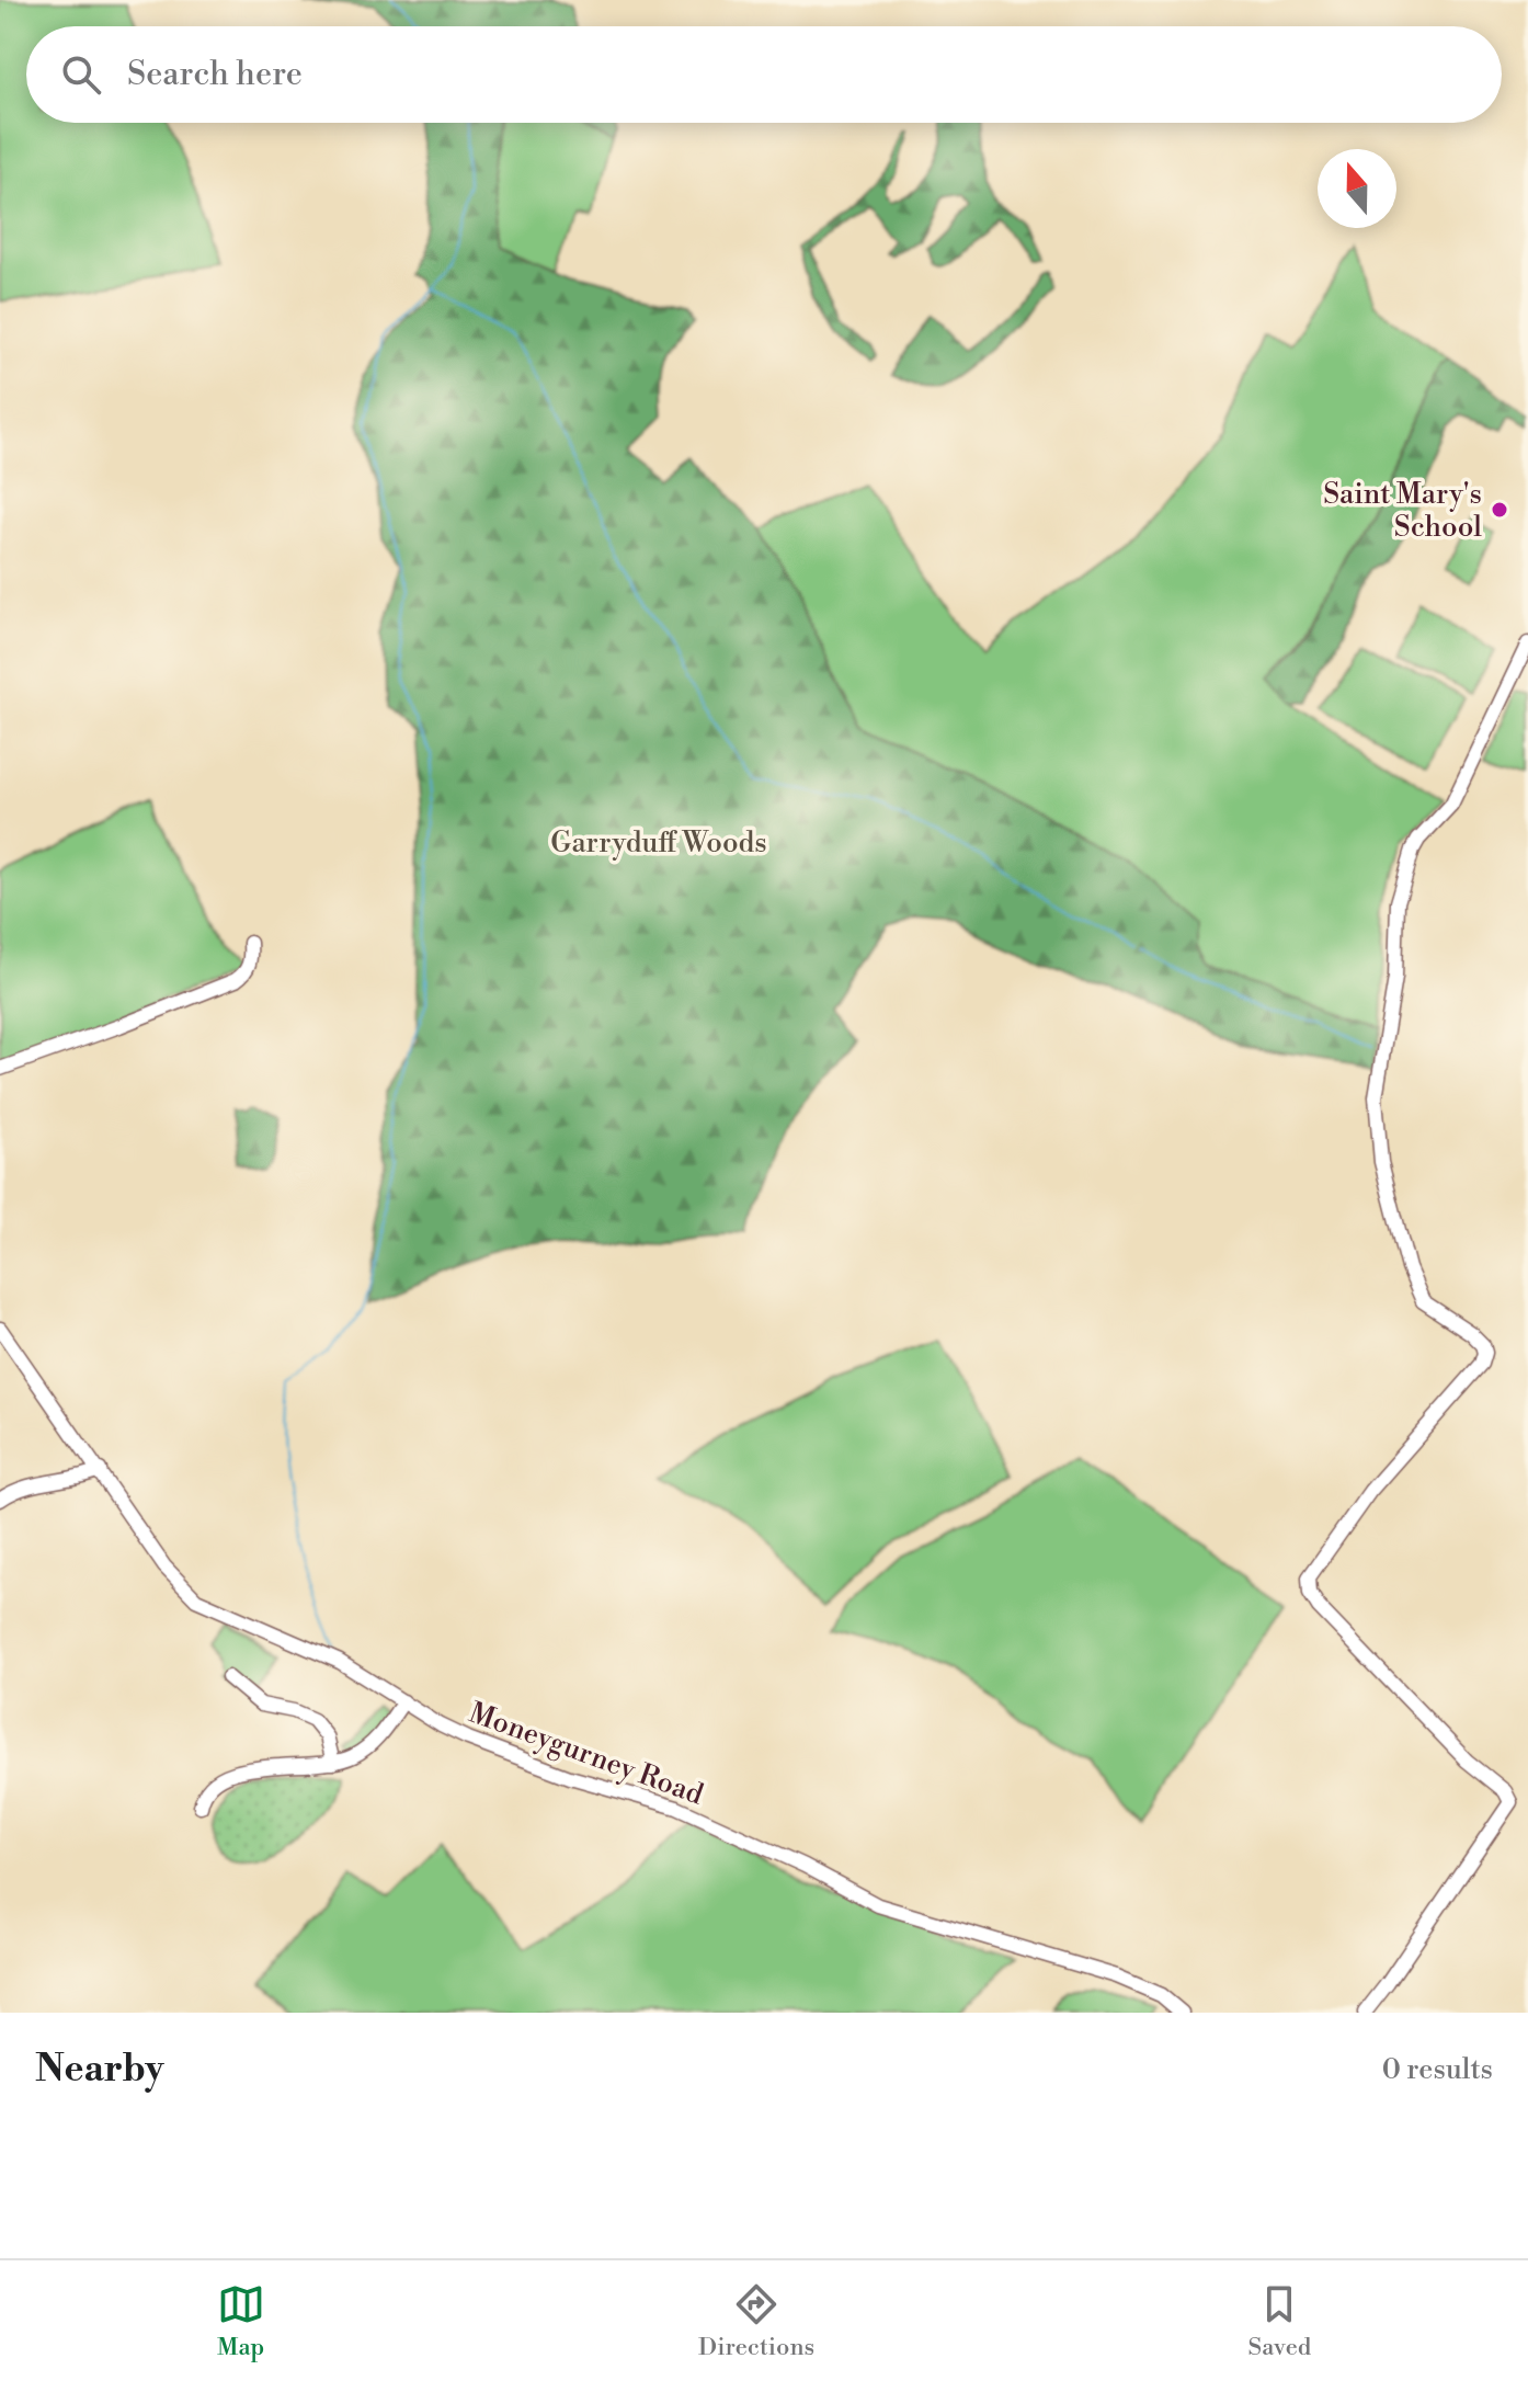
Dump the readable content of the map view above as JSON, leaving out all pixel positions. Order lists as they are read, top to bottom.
{
  "streets": {
    "street": ["Moneygurney Road"]
  },
  "parks": ["Garryduff Woods"],
  "places": ["Saint Mary's School"],
  "north": "top",
  "page": {
    "search": "Search here",
    "heading": ["Nearby", "0 results"],
    "nav": ["Map", "Directions", "Saved"]
  }
}
